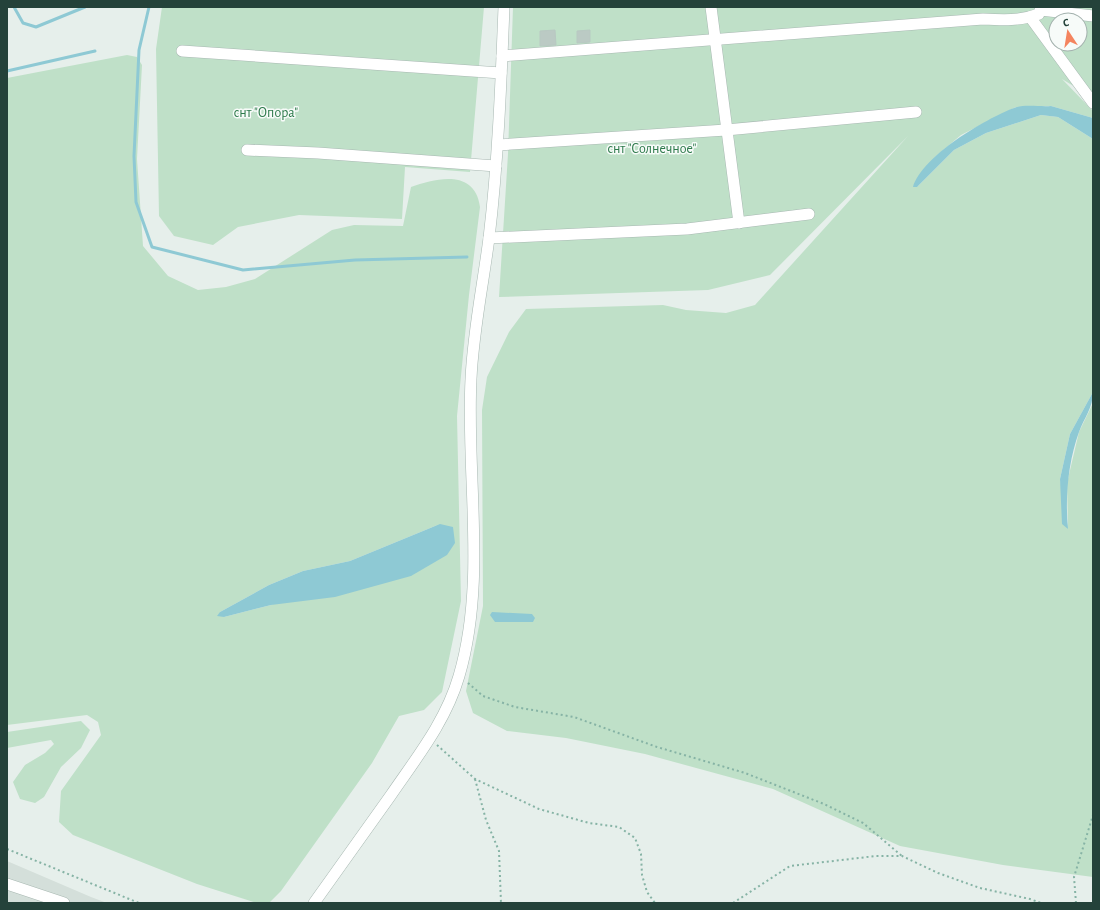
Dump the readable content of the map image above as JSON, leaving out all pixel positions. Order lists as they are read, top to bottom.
{
  "parks": ["снт \"Опора\"", "снт \"Солнечное\""],
  "north": "top"
}
